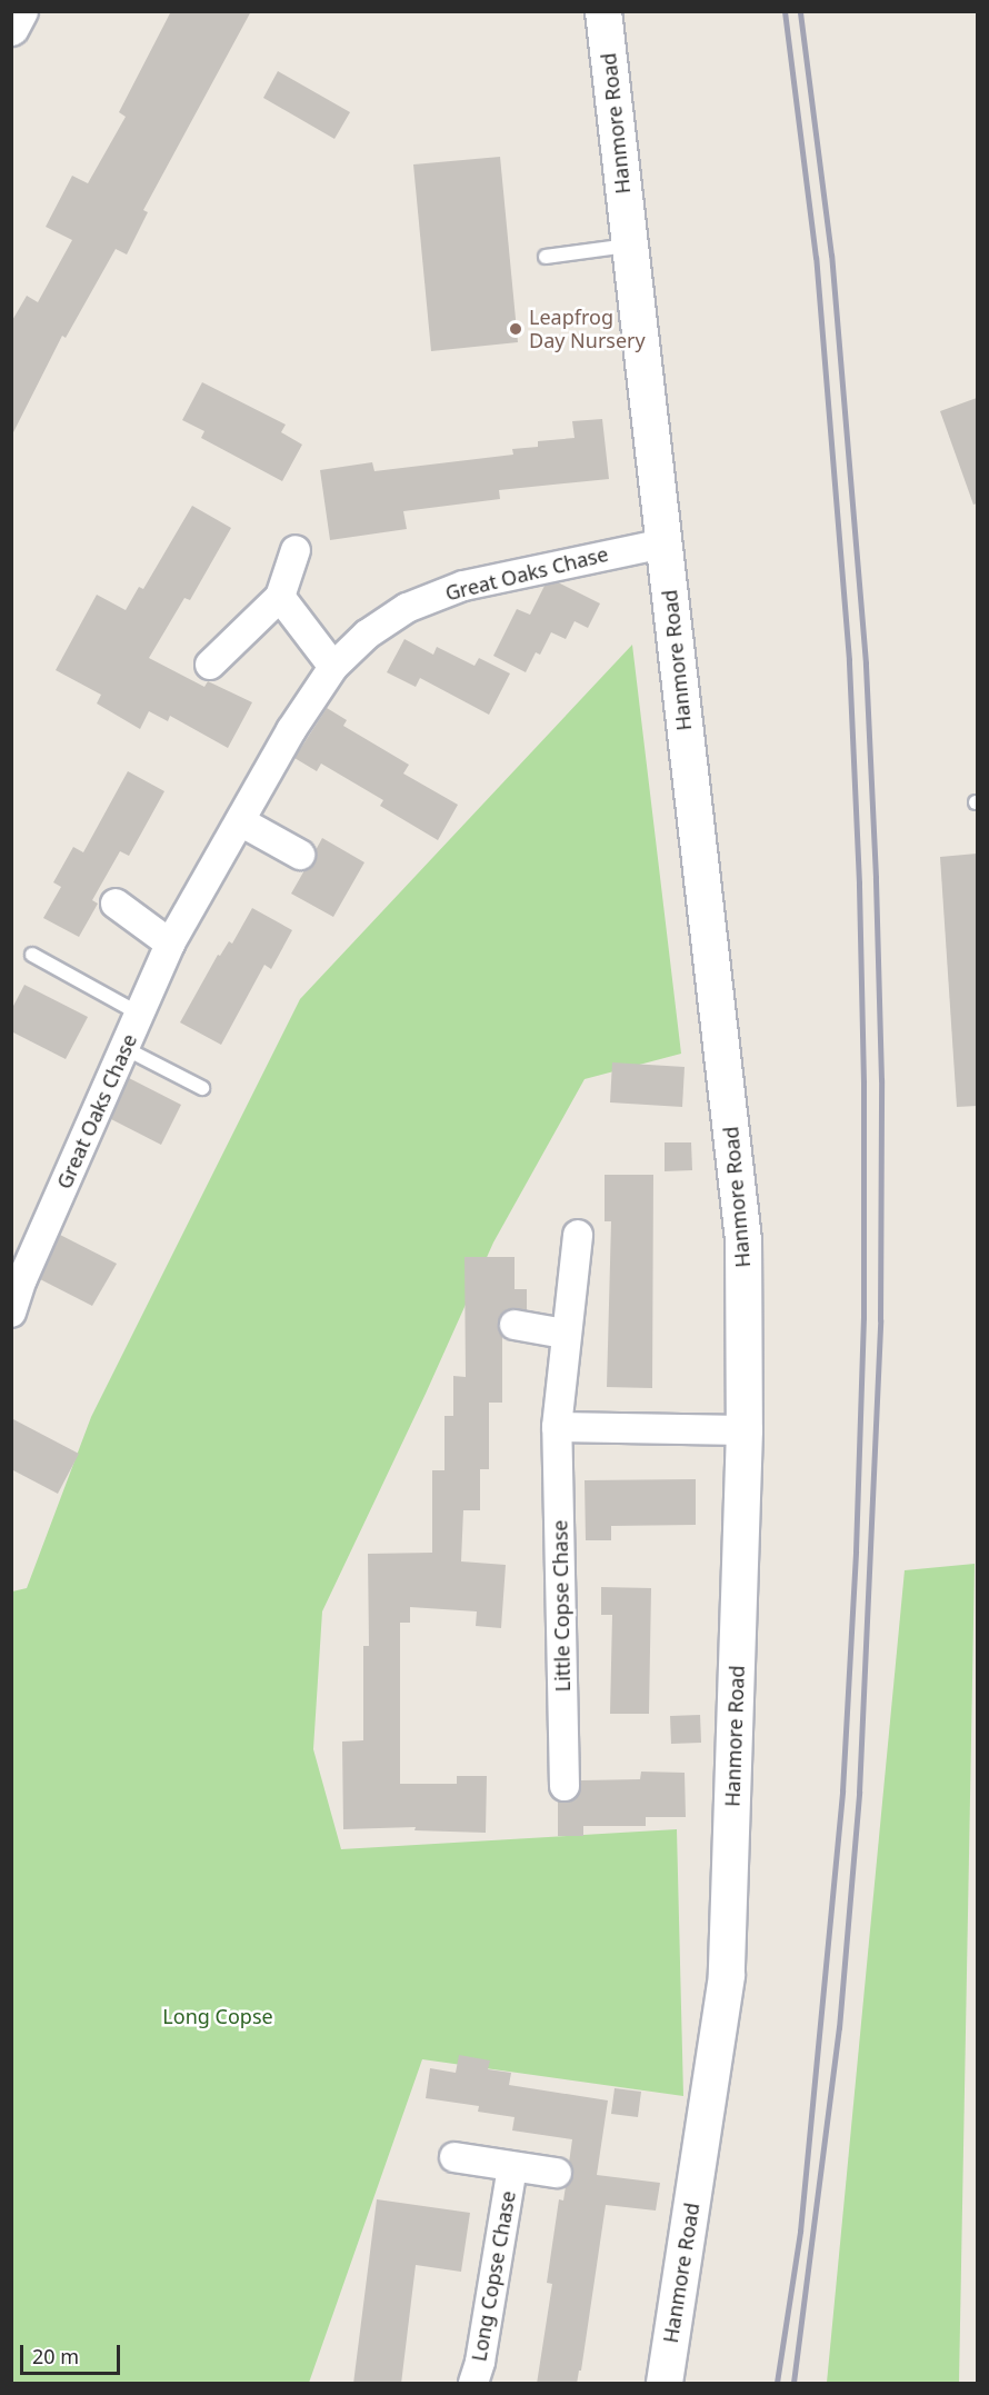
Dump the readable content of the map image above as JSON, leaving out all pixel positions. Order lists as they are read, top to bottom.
{
  "streets": {
    "street": [
      "Hanmore Road",
      "Great Oaks Chase",
      "Little Copse Chase",
      "Long Copse Chase"
    ]
  },
  "crossings": [
    ["Hanmore Road", "Great Oaks Chase"]
  ],
  "parks": ["Long Copse"],
  "places": ["Leapfrog Day Nursery"],
  "scale_bar": "20 m"
}
